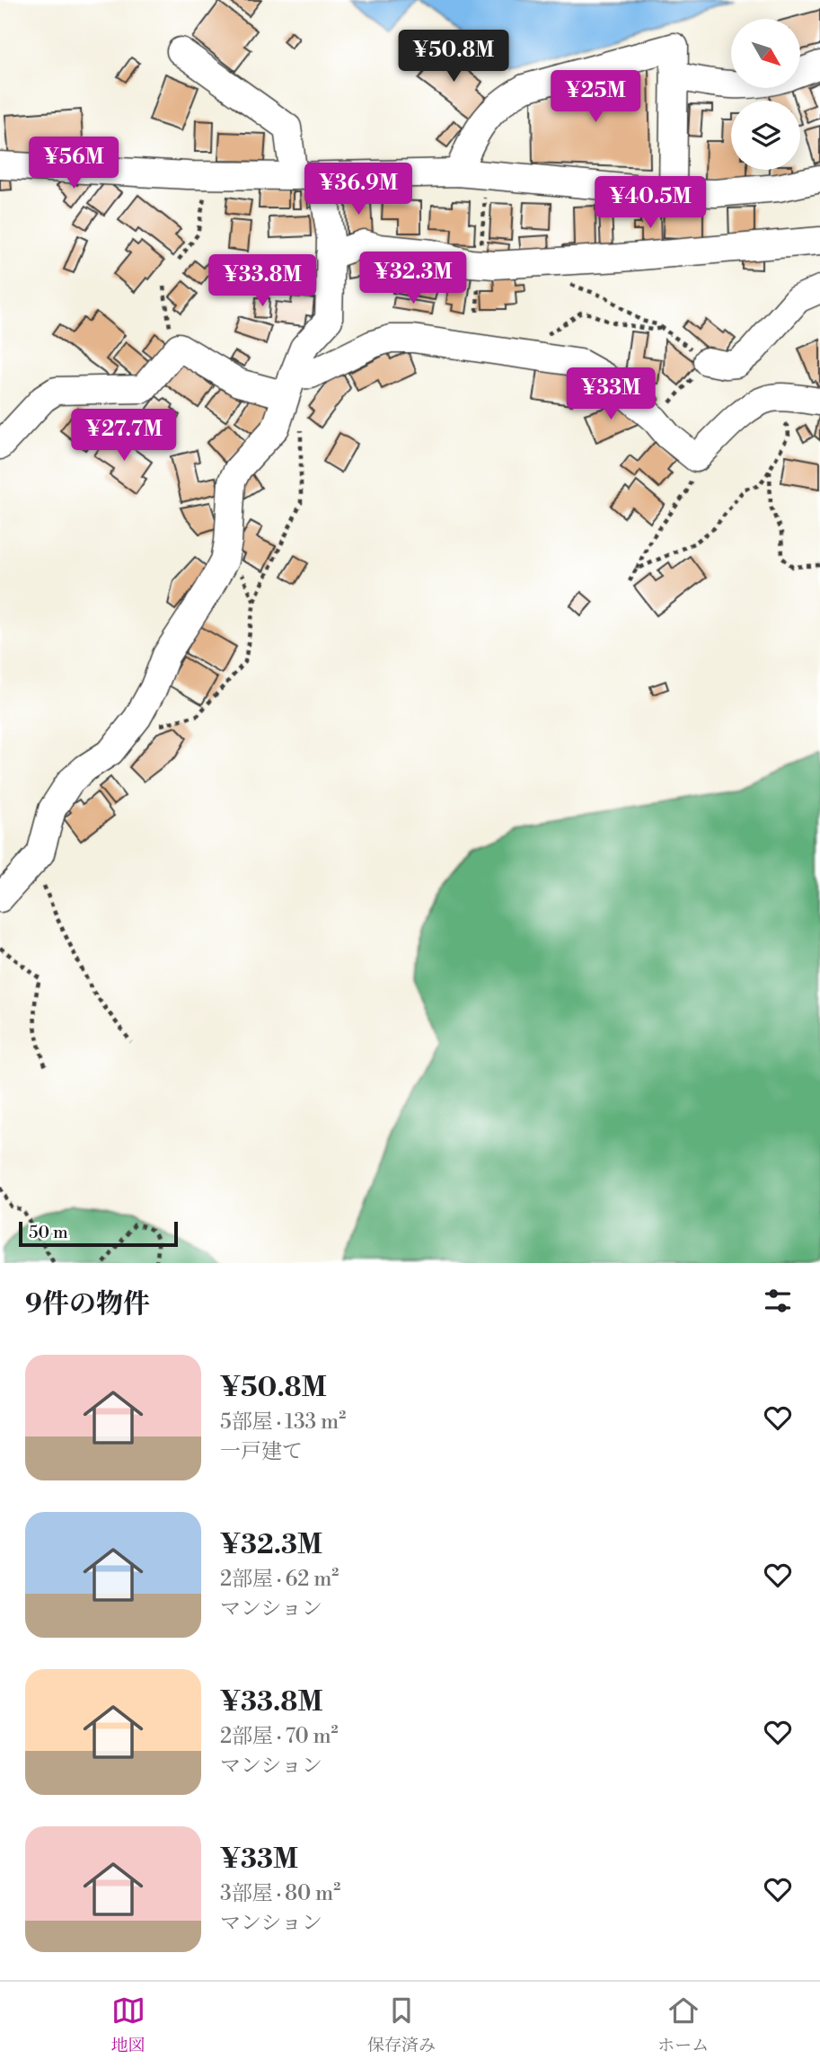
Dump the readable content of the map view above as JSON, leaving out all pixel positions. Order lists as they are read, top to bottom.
{
  "scale_bar": "50 m",
  "north": "bottom right",
  "page": {
    "price": [
      "¥50.8M",
      "¥25M",
      "¥56M",
      "¥36.9M",
      "¥40.5M",
      "¥32.3M",
      "¥33.8M",
      "¥33M",
      "¥27.7M"
    ],
    "scale": "50 m",
    "heading": "9件の物件",
    "list": [
      {
        "name": "¥50.8M",
        "note": "5部屋 · 133 m² · 一戸建て"
      },
      {
        "name": "¥32.3M",
        "note": "2部屋 · 62 m² · マンション"
      },
      {
        "name": "¥33.8M",
        "note": "2部屋 · 70 m² · マンション"
      },
      {
        "name": "¥33M",
        "note": "3部屋 · 80 m² · マンション"
      }
    ],
    "tabs": ["地図", "保存済み", "ホーム"]
  }
}
